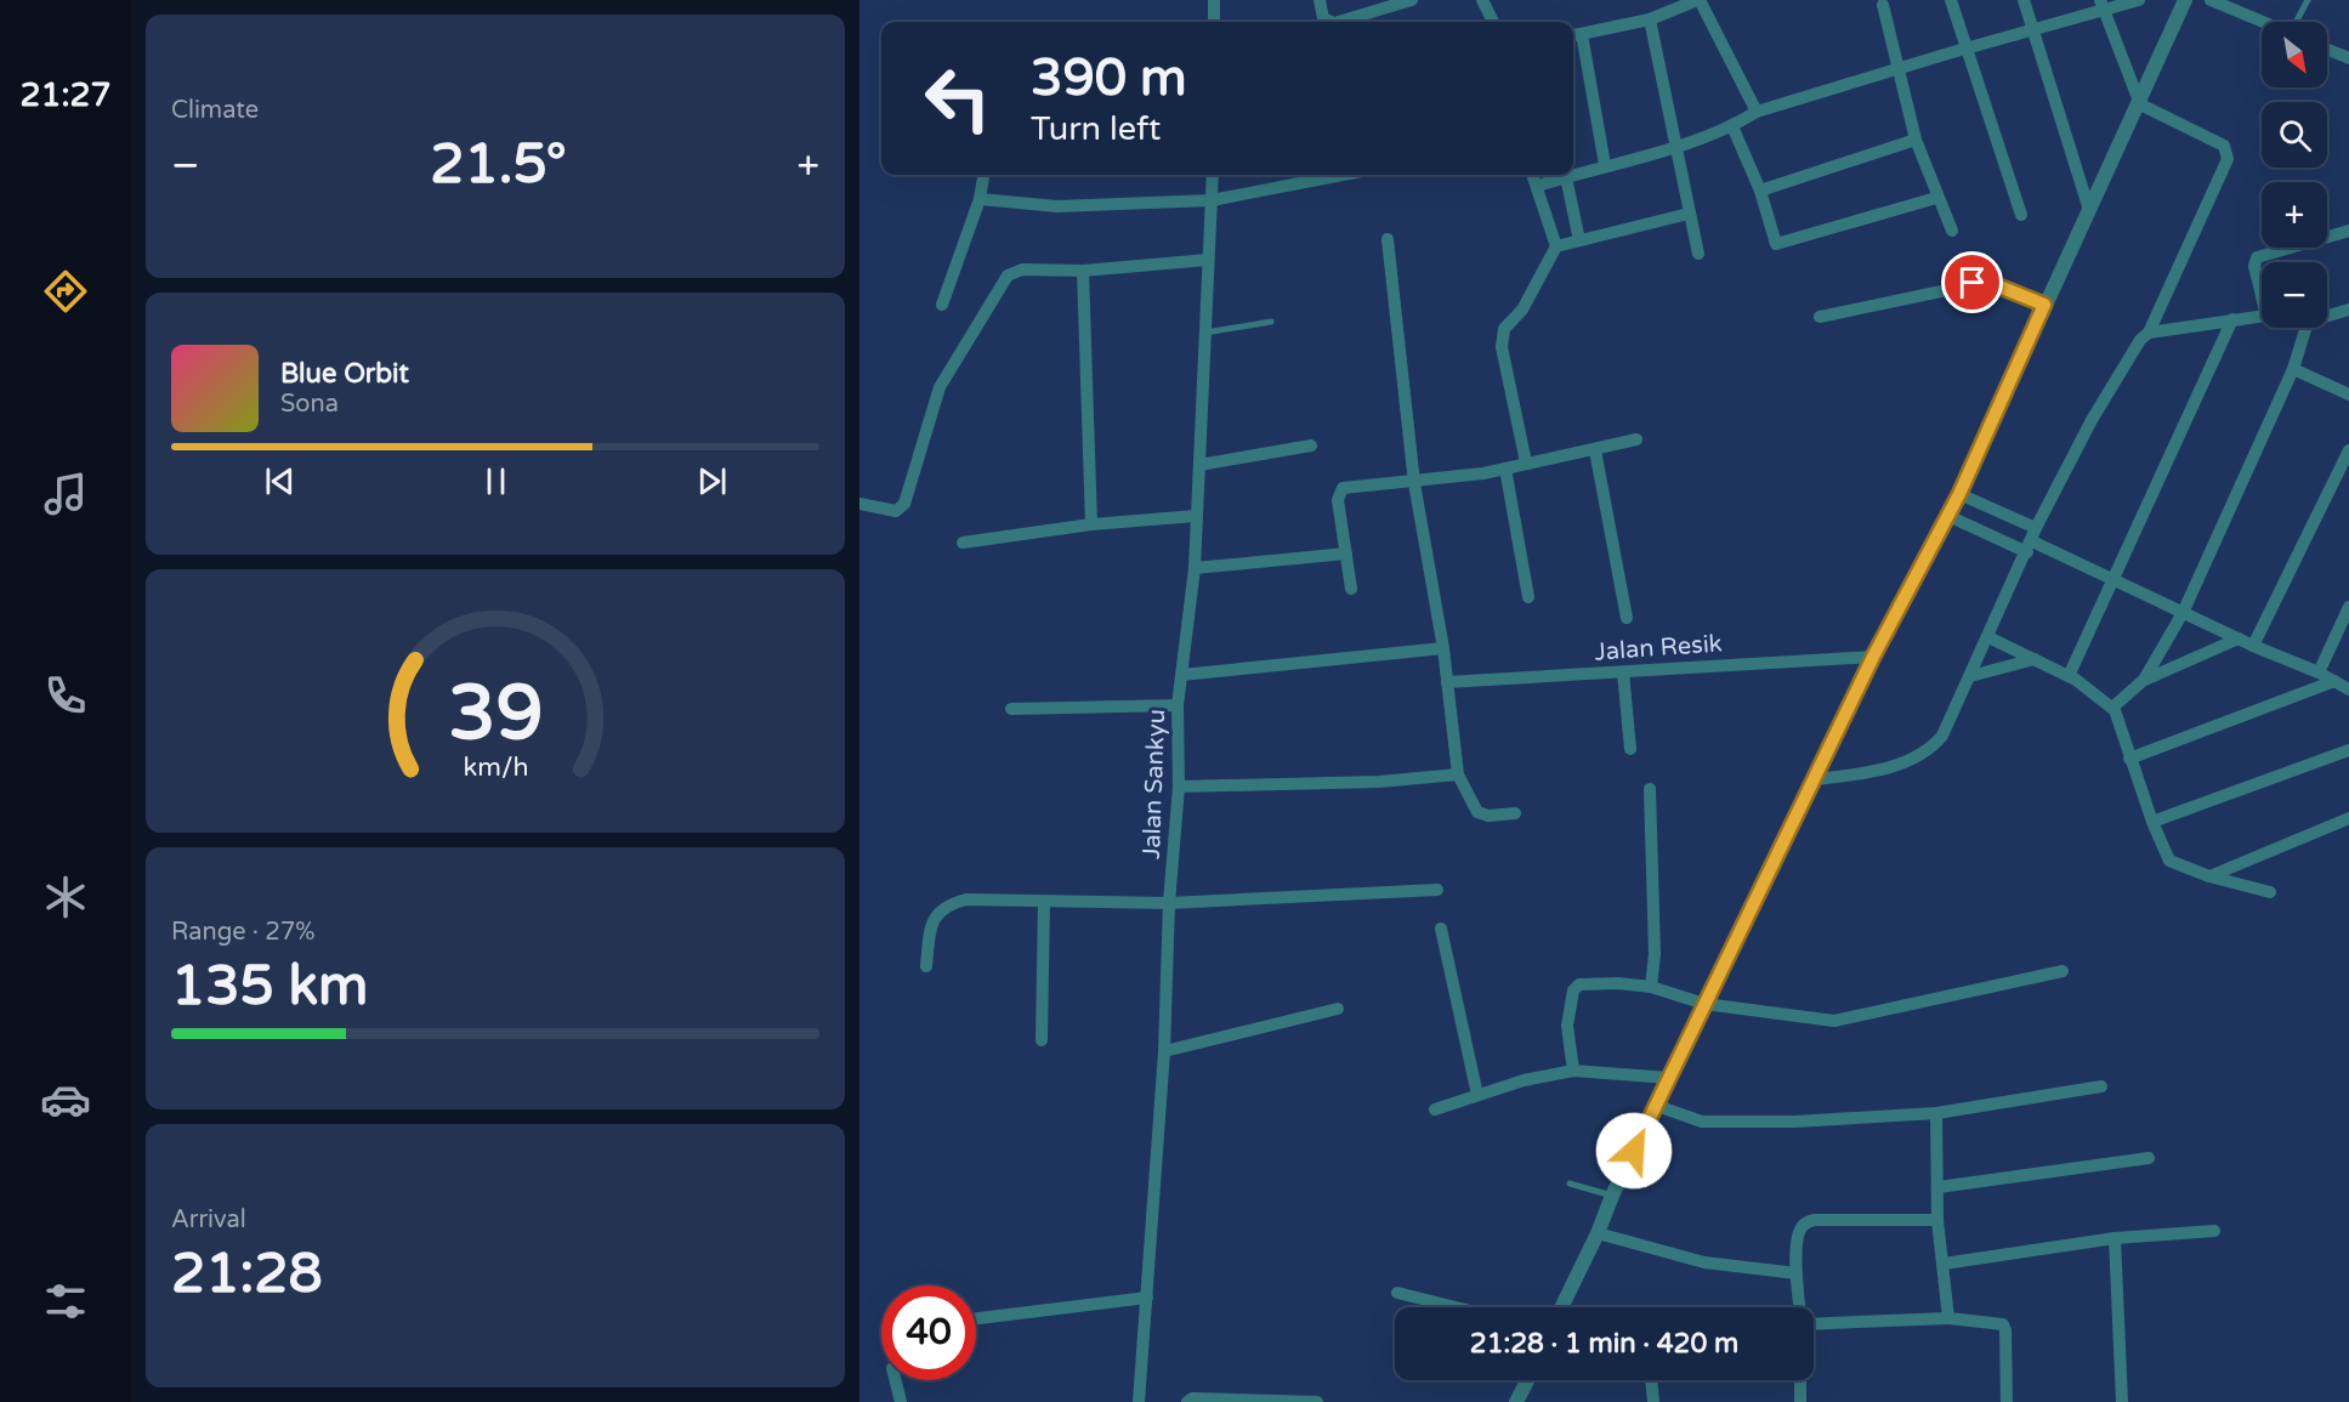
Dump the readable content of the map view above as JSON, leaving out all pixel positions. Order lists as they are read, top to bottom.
{
  "streets": {
    "street": ["Jalan Resik", "Jalan Sankyu"]
  },
  "north": "bottom right",
  "page": {
    "tabs": "21:27",
    "tile": [
      "Climate",
      ["Range · 27%", "135 km"],
      ["Arrival", "21:28"]
    ],
    "map_buttons": ["+", "−"],
    "turn": ["390 m", "Turn left"],
    "heat": ["−", "21.5°", "+"],
    "song": ["Blue Orbit", "Sona"],
    "limit": "40",
    "trip": "21:28 · 1 min · 420 m",
    "gauge": ["39", "km/h"]
  }
}
